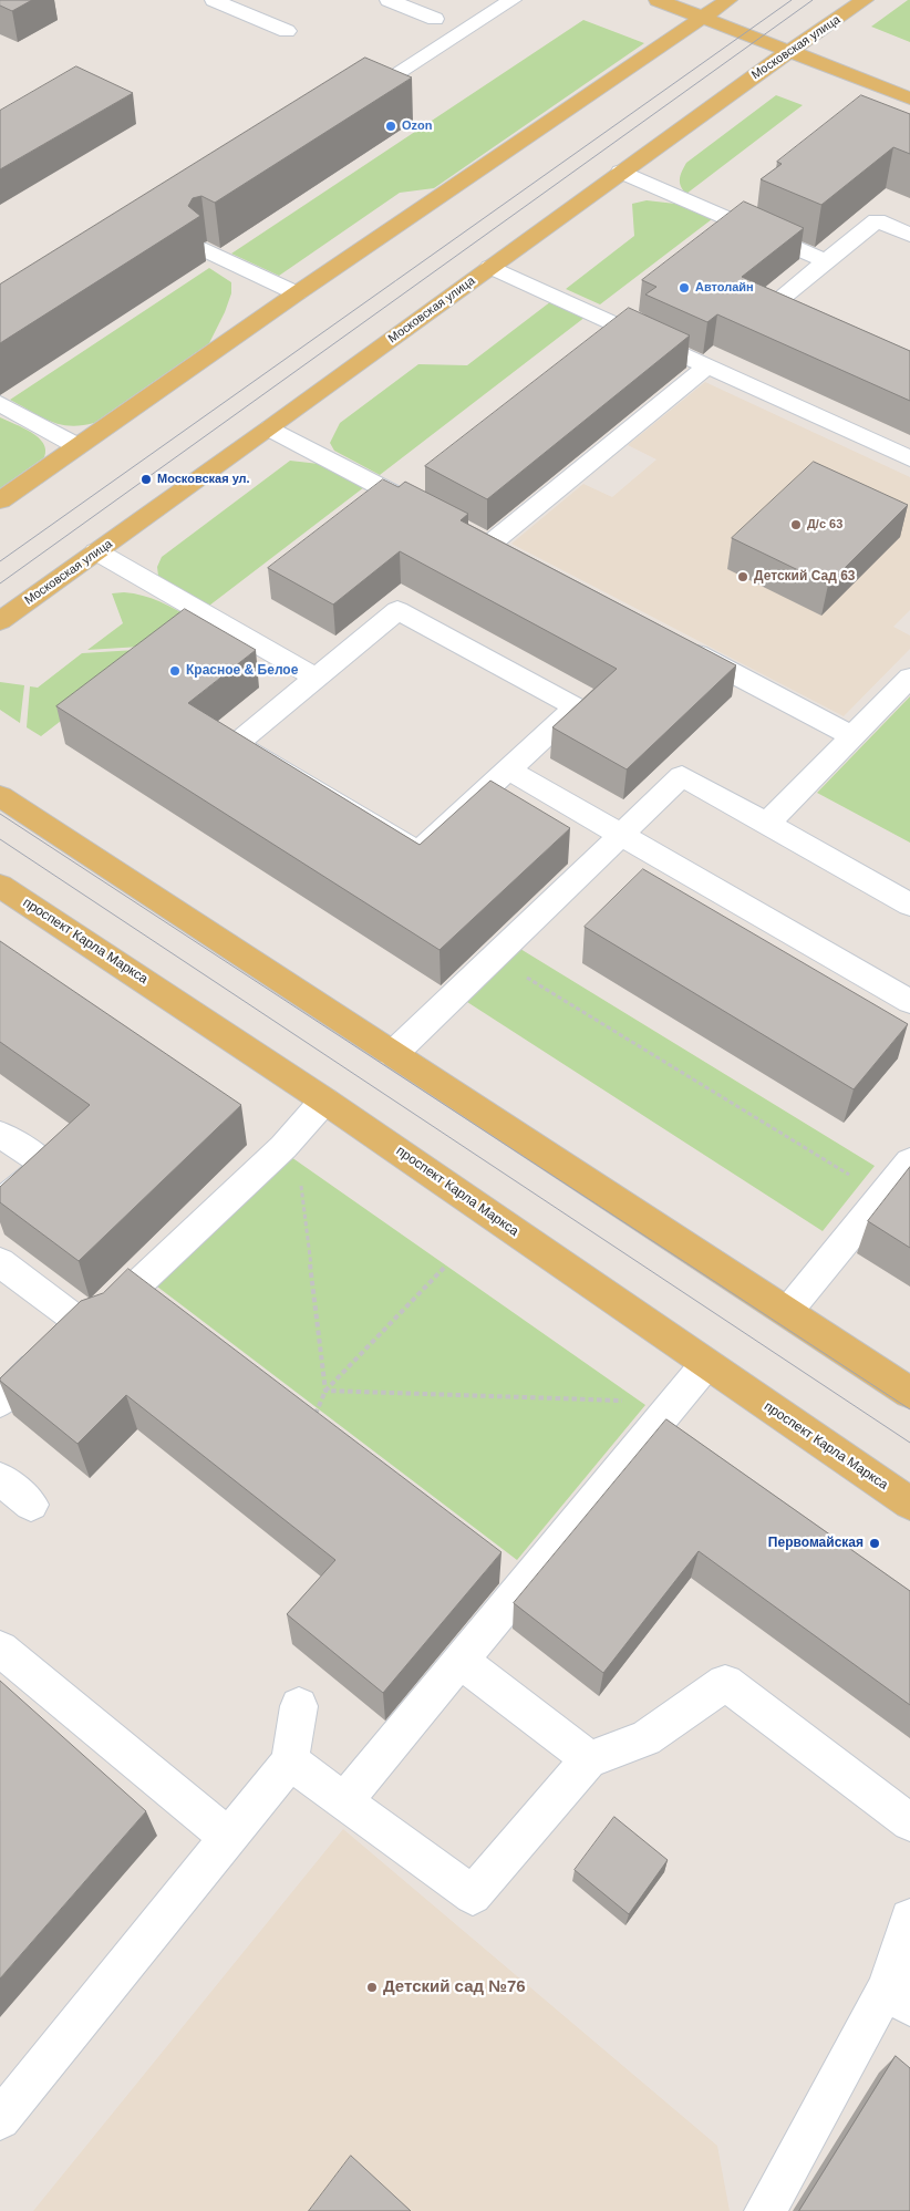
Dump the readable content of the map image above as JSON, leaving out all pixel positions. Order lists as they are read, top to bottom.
{
  "streets": {
    "main road": ["Московская улица", "проспект Карла Маркса"]
  },
  "places": [
    "Ozon",
    "Автолайн",
    "Московская ул.",
    "Д/с 63",
    "Детский Сад 63",
    "Красное & Белое",
    "Первомайская",
    "Детский сад №76"
  ]
}
